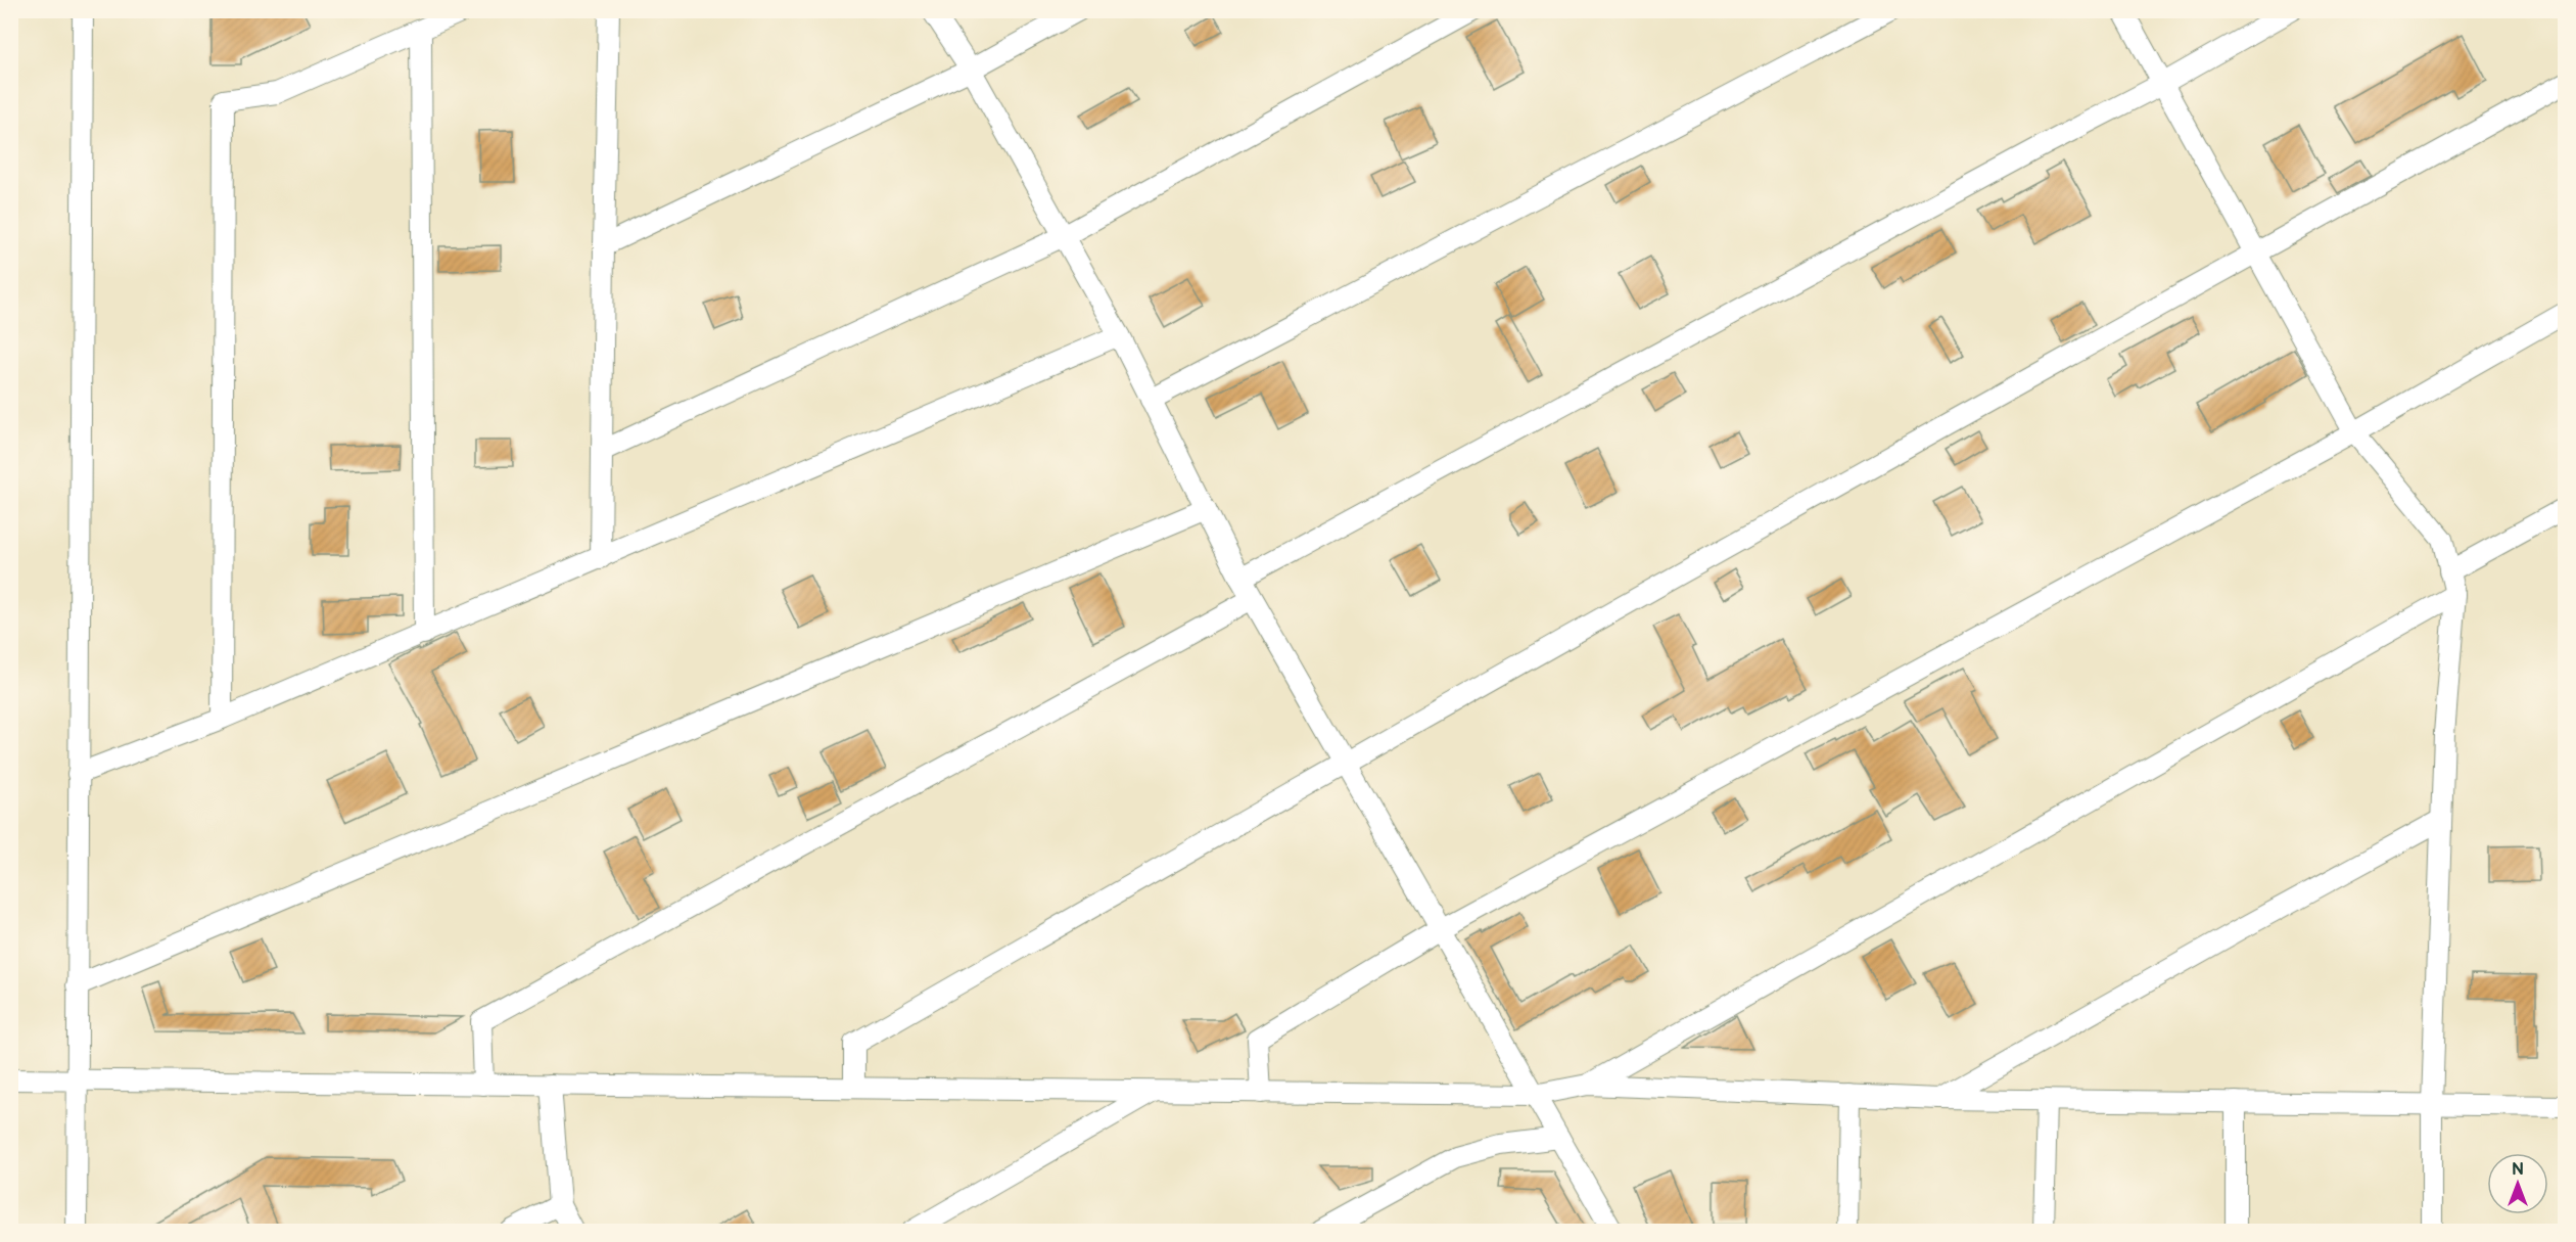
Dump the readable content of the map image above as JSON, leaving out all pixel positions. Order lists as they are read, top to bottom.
{
  "north": "top"
}
